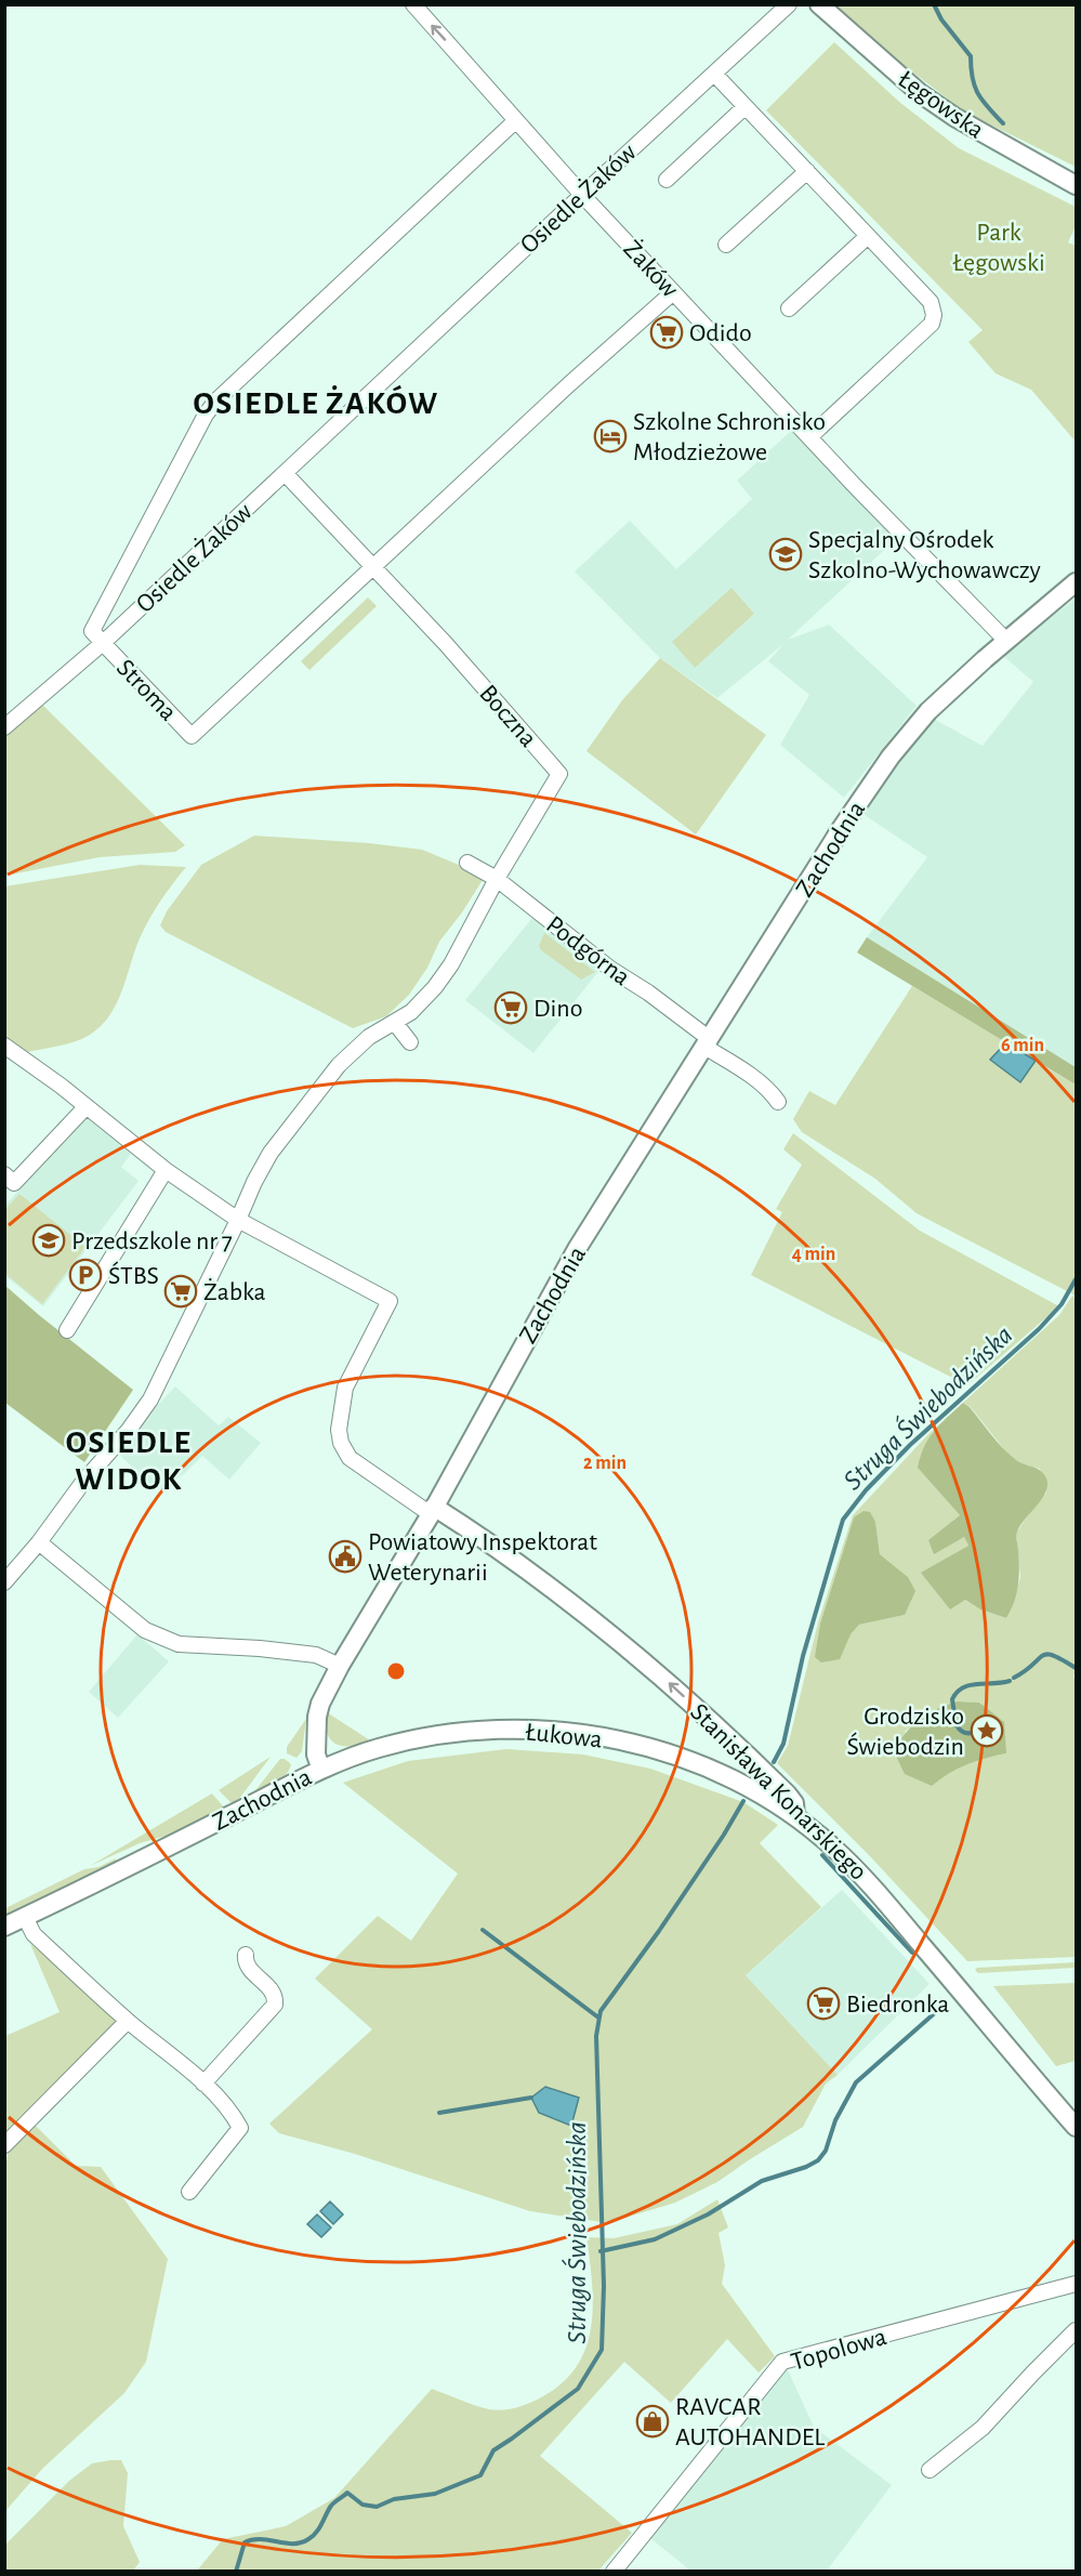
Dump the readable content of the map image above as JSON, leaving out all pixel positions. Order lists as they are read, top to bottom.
{
  "streets": {
    "street": [
      "Łęgowska",
      "Osiedle Żaków",
      "Żaków",
      "Stroma",
      "Boczna",
      "Zachodnia",
      "Podgórna",
      "Łukowa",
      "Stanisława Konarskiego",
      "Topolowa"
    ]
  },
  "crossings": [
    ["Osiedle Żaków", "Żaków"],
    ["Osiedle Żaków", "Stroma"],
    ["Żaków", "Zachodnia"],
    ["Stroma", "Boczna"],
    ["Boczna", "Podgórna"],
    ["Zachodnia", "Podgórna"],
    ["Zachodnia", "Łukowa"],
    ["Zachodnia", "Stanisława Konarskiego"],
    ["Łukowa", "Stanisława Konarskiego"]
  ],
  "one_way": ["Stanisława Konarskiego"],
  "districts": ["OSIEDLE ŻAKÓW", "OSIEDLE WIDOK"],
  "water": ["Struga Świebodzińska"],
  "parks": ["Park Łęgowski"],
  "places": {
    "supermarket": [
      "Odido",
      "Dino",
      "Żabka",
      "Biedronka"
    ],
    "hotel": ["Szkolne Schronisko Młodzieżowe"],
    "school or university": ["Specjalny Ośrodek Szkolno-Wychowawczy", "Przedszkole nr 7"],
    "parking": ["ŚTBS"],
    "public building": ["Powiatowy Inspektorat Weterynarii"],
    "place": ["Grodzisko Świebodzin"],
    "shop": ["RAVCAR AUTOHANDEL"]
  },
  "rings": ["6 min", "4 min", "2 min"]
}
